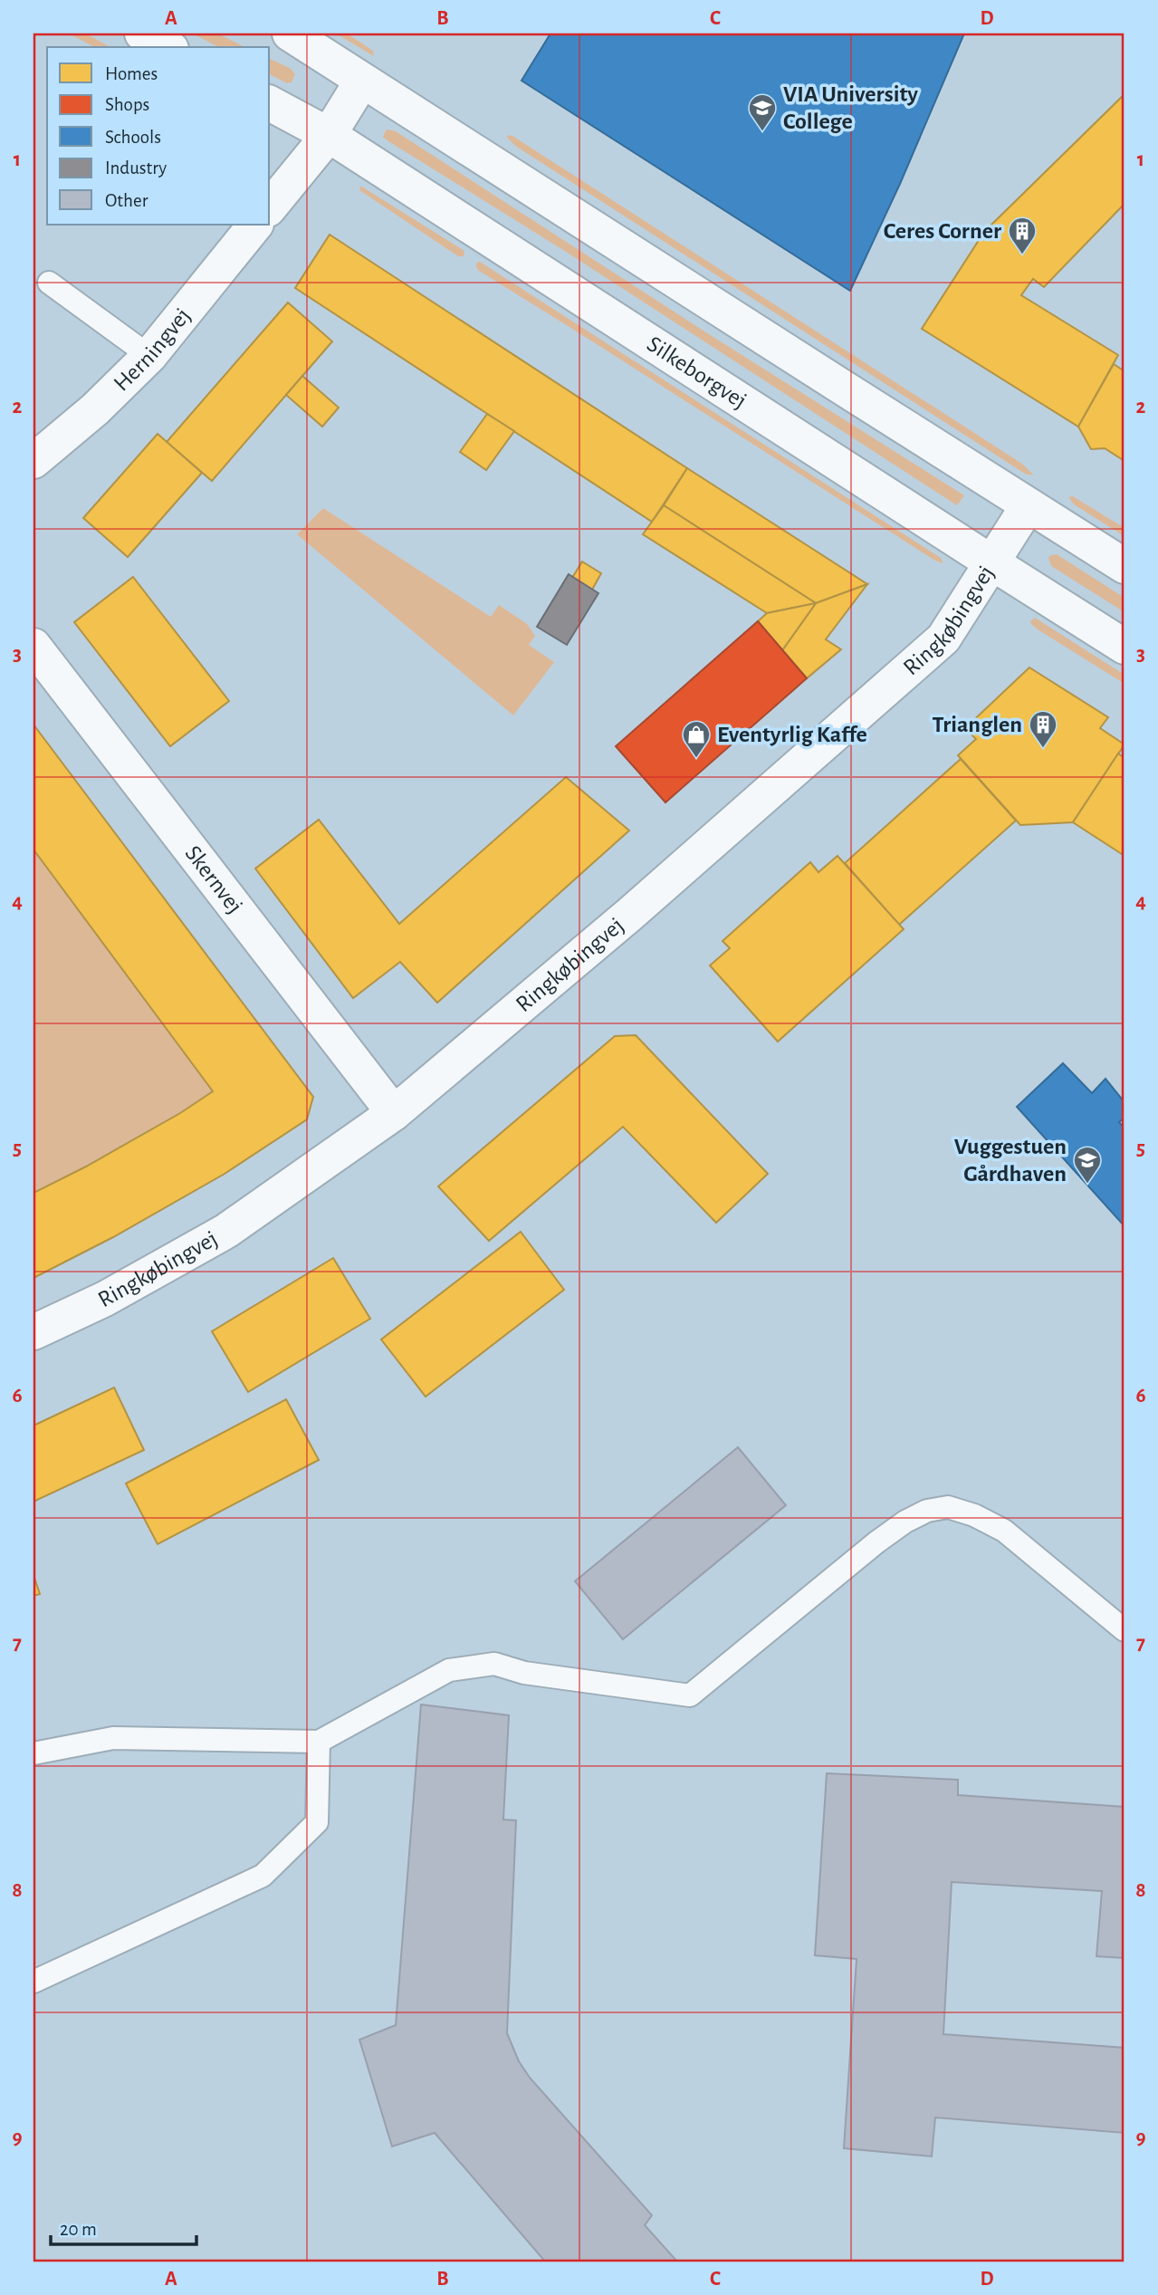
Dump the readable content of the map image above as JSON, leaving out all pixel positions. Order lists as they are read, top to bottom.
{
  "streets": {
    "street": [
      "Herningvej",
      "Silkeborgvej",
      "Ringkøbingvej",
      "Skernvej"
    ]
  },
  "crossings": [
    ["Silkeborgvej", "Ringkøbingvej"],
    ["Ringkøbingvej", "Skernvej"]
  ],
  "places": {
    "school or university": ["VIA University College", "Vuggestuen Gårdhaven"],
    "building": ["Ceres Corner", "Trianglen"],
    "shop": ["Eventyrlig Kaffe"]
  },
  "legend": [
    "Homes",
    "Shops",
    "Schools",
    "Industry",
    "Other"
  ],
  "scale_bar": "20 m",
  "grid": {
    "columns": [
      "A",
      "B",
      "C",
      "D"
    ],
    "rows": [
      "1",
      "2",
      "3",
      "4",
      "5",
      "6",
      "7",
      "8",
      "9"
    ]
  }
}
